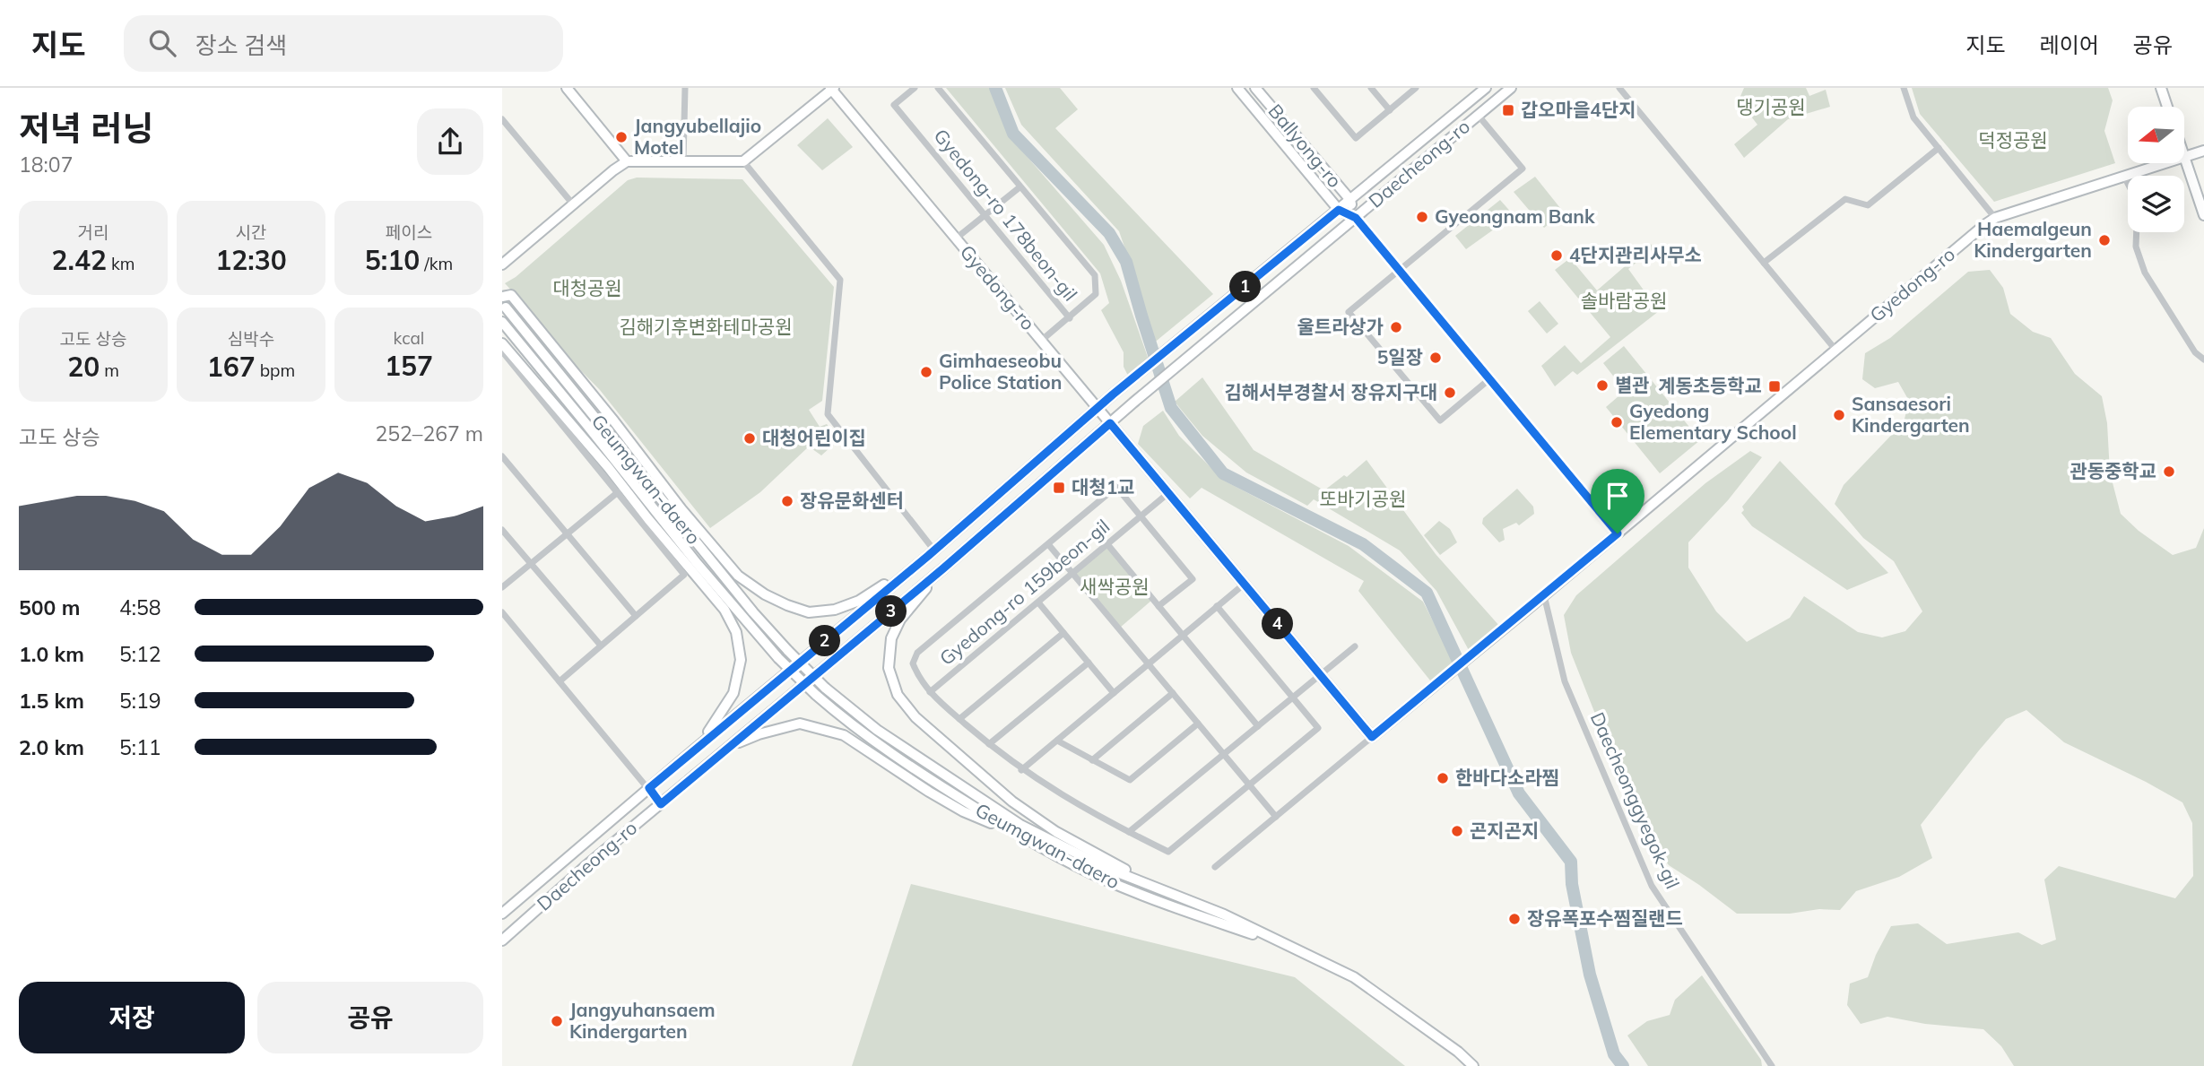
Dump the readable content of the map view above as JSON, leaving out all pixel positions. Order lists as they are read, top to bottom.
{
  "streets": {
    "main road": [
      "Ballyong-ro",
      "Daecheong-ro",
      "Gyedong-ro",
      "Geumgwan-daero"
    ],
    "street": ["Gyedong-ro 178beon-gil", "Gyedong-ro 159beon-gil", "Daecheonggyegok-gil"]
  },
  "crossings": [
    ["Ballyong-ro", "Daecheong-ro"],
    ["Daecheong-ro", "Gyedong-ro"],
    ["Gyedong-ro 178beon-gil", "Gyedong-ro"],
    ["Gyedong-ro", "Gyedong-ro 159beon-gil"],
    ["Gyedong-ro", "Daecheonggyegok-gil"]
  ],
  "parks": [
    "댕기공원",
    "덕정공원",
    "대청공원",
    "솔바람공원",
    "김해기후변화테마공원",
    "또바기공원",
    "새싹공원"
  ],
  "places": {
    "transit": ["갑오마을4단지", "계동초등학교", "대청1교"],
    "other": [
      "Jangyubellajio Motel",
      "Gyeongnam Bank",
      "Haemalgeun Kindergarten",
      "4단지관리사무소",
      "울트라상가",
      "5일장",
      "Gimhaeseobu Police Station",
      "별관",
      "김해서부경찰서 장유지구대",
      "Sansaesori Kindergarten",
      "Gyedong Elementary School",
      "대청어린이집",
      "관동중학교",
      "장유문화센터",
      "한바다소라찜",
      "곤지곤지",
      "장유폭포수찜질랜드",
      "Jangyuhansaem Kindergarten"
    ]
  },
  "north": "left",
  "page": {
    "header": "지도",
    "search": "장소 검색",
    "nav": ["지도", "레이어", "공유"],
    "heading": ["저녁 러닝", "18:07"],
    "stats": [
      ["거리", "2.42 km"],
      ["시간", "12:30"],
      ["페이스", "5:10 /km"],
      ["고도 상승", "20 m"],
      ["심박수", "167 bpm"],
      ["kcal", "157"]
    ],
    "pins": [
      "1",
      "3",
      "4",
      "2"
    ],
    "chart": ["고도 상승", "252–267 m"],
    "list": [
      {
        "name": "500 m",
        "note": "4:58"
      },
      {
        "name": "1.0 km",
        "note": "5:12"
      },
      {
        "name": "1.5 km",
        "note": "5:19"
      },
      {
        "name": "2.0 km",
        "note": "5:11"
      }
    ],
    "buttons": ["저장", "공유"]
  }
}
